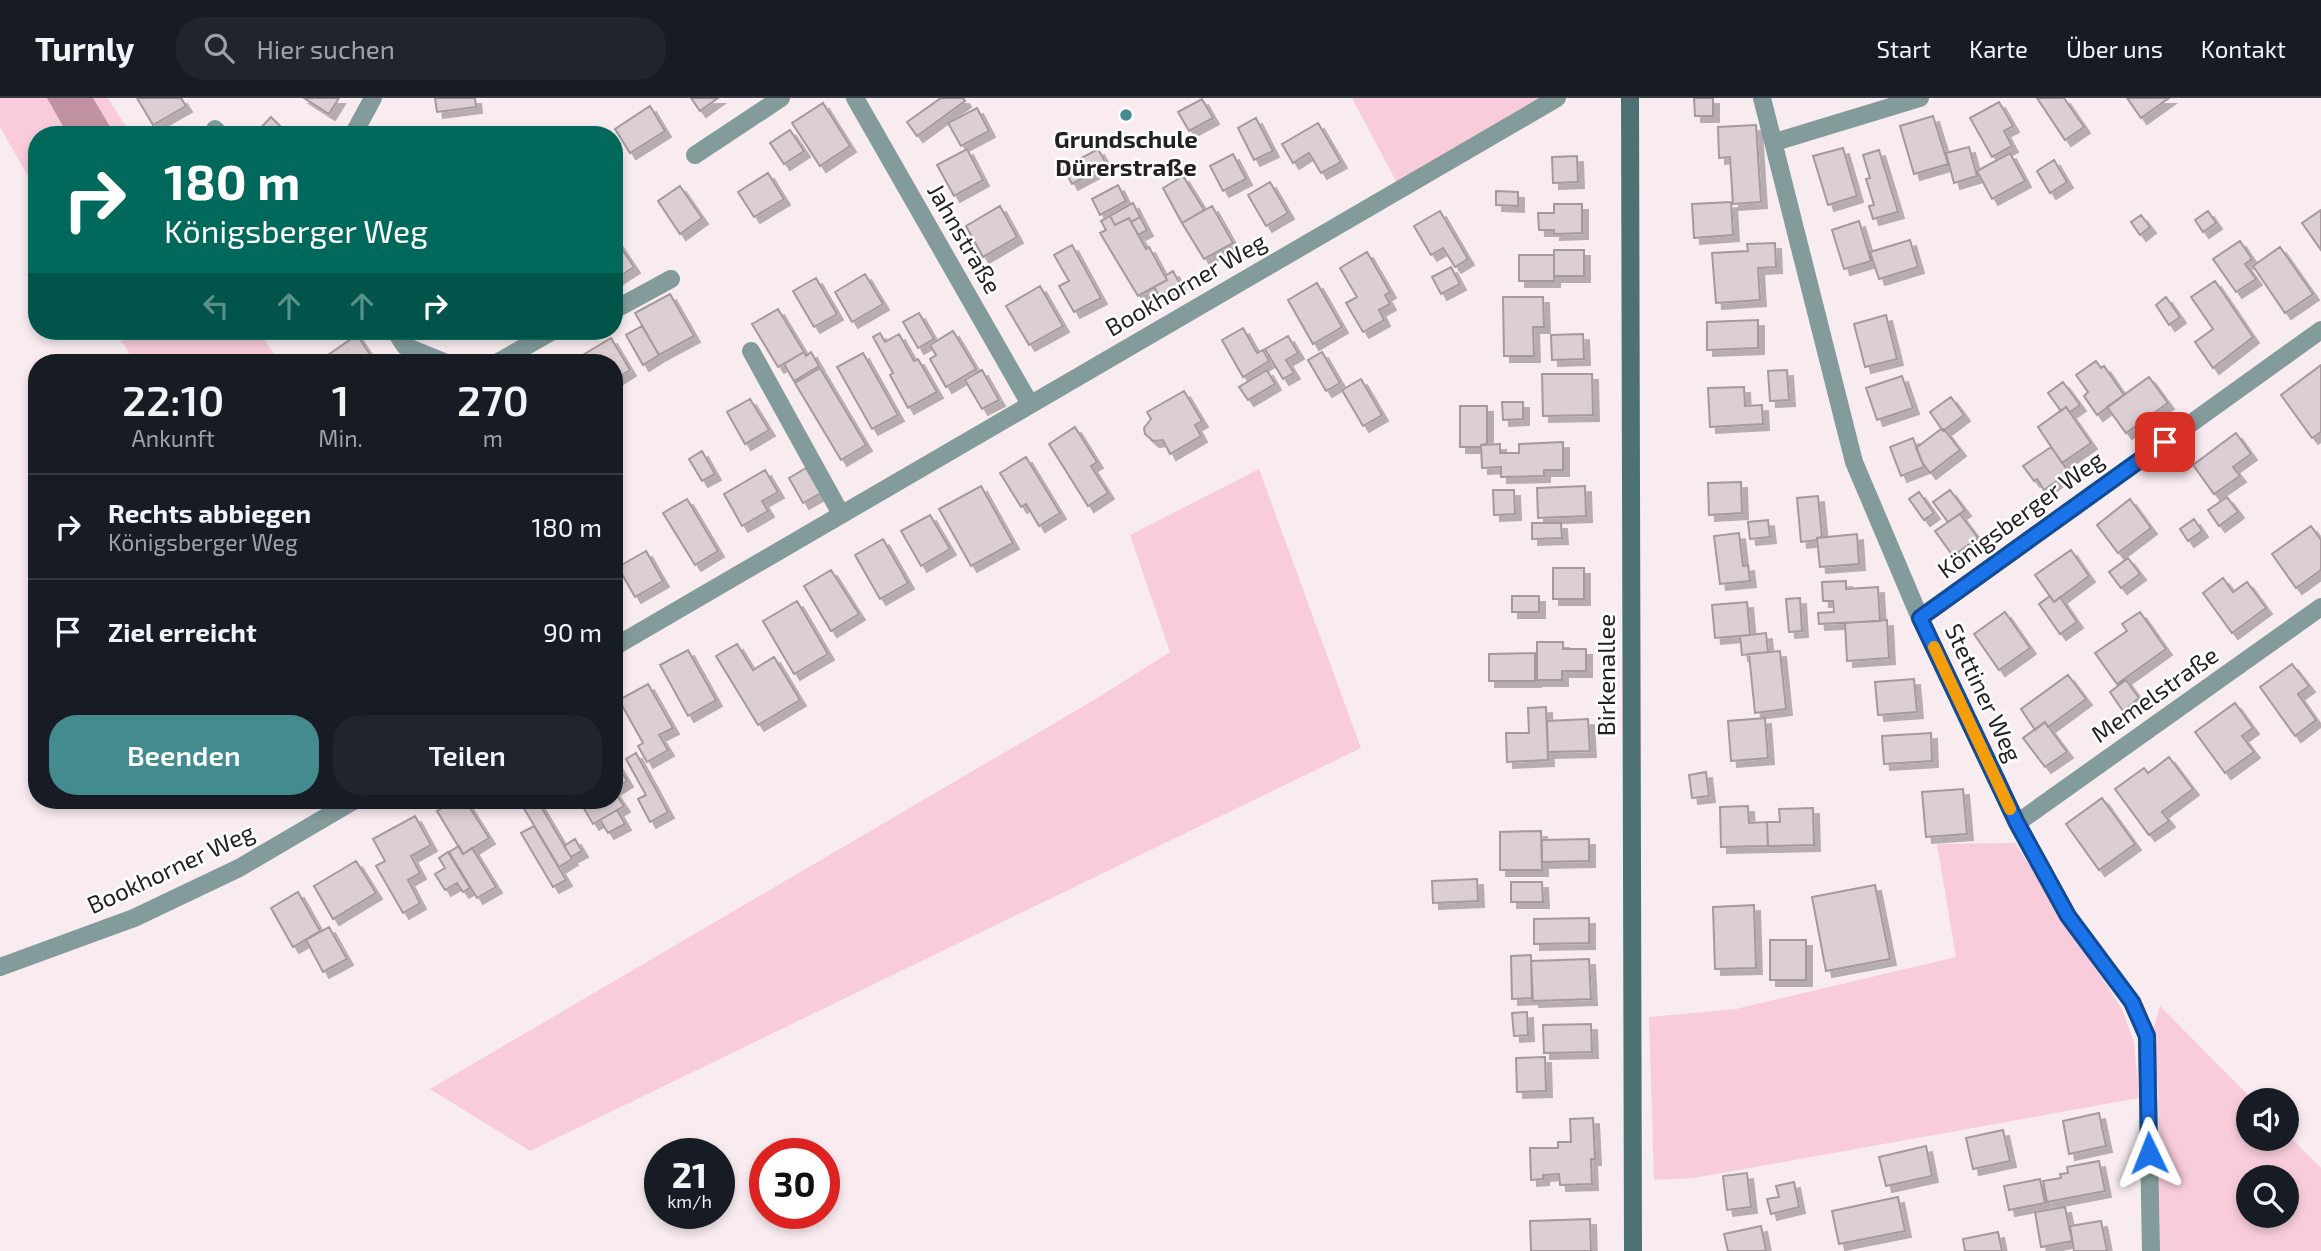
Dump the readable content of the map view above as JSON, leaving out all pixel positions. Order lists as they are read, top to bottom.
{
  "streets": {
    "street": [
      "Jahnstraße",
      "Bookhorner Weg",
      "Königsberger Weg",
      "Birkenallee",
      "Stettiner Weg",
      "Memelstraße"
    ]
  },
  "crossings": [
    ["Jahnstraße", "Bookhorner Weg"],
    ["Königsberger Weg", "Stettiner Weg"],
    ["Stettiner Weg", "Memelstraße"]
  ],
  "places": ["Grundschule Dürerstraße"],
  "page": {
    "header": "Turnly",
    "search": "Hier suchen",
    "nav": [
      "Start",
      "Karte",
      "Über uns",
      "Kontakt"
    ],
    "turn": ["180 m", "Königsberger Weg"],
    "eta": [
      "22:10",
      "Ankunft",
      "1",
      "Min.",
      "270",
      "m"
    ],
    "list": [
      {
        "name": "Rechts abbiegen",
        "note": "Königsberger Weg",
        "value": "180 m"
      },
      {
        "name": "Ziel erreicht",
        "value": "90 m"
      }
    ],
    "buttons": ["Beenden", "Teilen"],
    "speed": "21 km/h",
    "limit": "30"
  }
}
